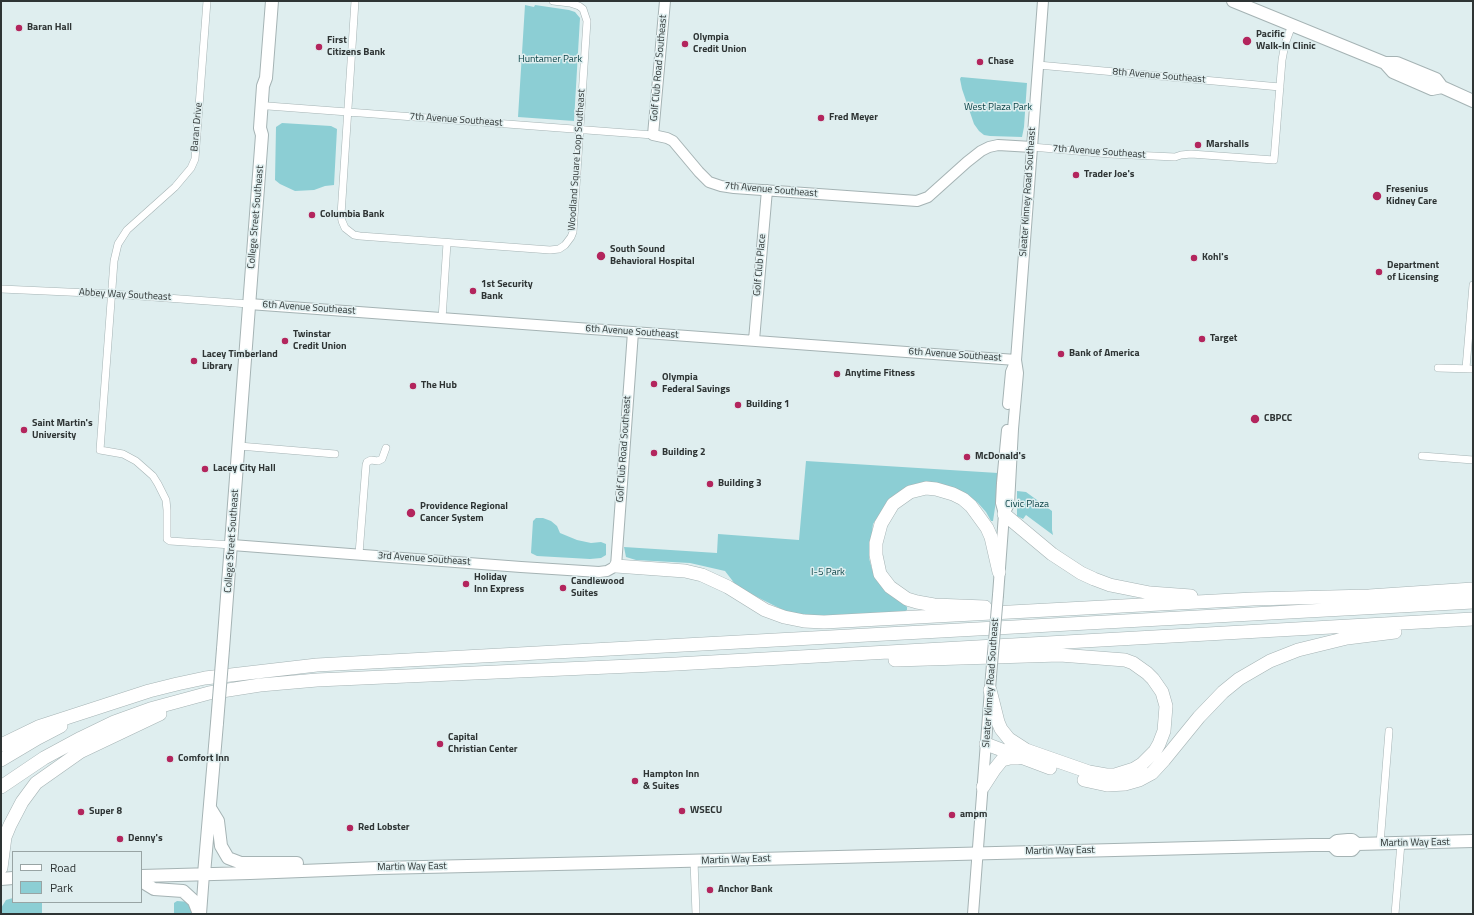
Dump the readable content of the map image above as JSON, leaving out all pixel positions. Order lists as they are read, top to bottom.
{
  "streets": {
    "main road": ["College Street Southeast", "Martin Way East"],
    "street": [
      "Golf Club Road Southeast",
      "8th Avenue Southeast",
      "7th Avenue Southeast",
      "Baran Drive",
      "Woodland Square Loop Southeast",
      "Sleater Kinney Road Southeast",
      "Golf Club Place",
      "Abbey Way Southeast",
      "6th Avenue Southeast",
      "3rd Avenue Southeast"
    ]
  },
  "crossings": [
    ["Golf Club Road Southeast", "7th Avenue Southeast"],
    ["Golf Club Road Southeast", "6th Avenue Southeast"],
    ["Golf Club Road Southeast", "3rd Avenue Southeast"],
    ["8th Avenue Southeast", "7th Avenue Southeast"],
    ["8th Avenue Southeast", "Sleater Kinney Road Southeast"],
    ["7th Avenue Southeast", "Woodland Square Loop Southeast"],
    ["7th Avenue Southeast", "Sleater Kinney Road Southeast"],
    ["7th Avenue Southeast", "College Street Southeast"],
    ["7th Avenue Southeast", "Golf Club Place"],
    ["Baran Drive", "Abbey Way Southeast"],
    ["Sleater Kinney Road Southeast", "6th Avenue Southeast"],
    ["Sleater Kinney Road Southeast", "Martin Way East"],
    ["College Street Southeast", "Abbey Way Southeast"],
    ["College Street Southeast", "6th Avenue Southeast"],
    ["College Street Southeast", "3rd Avenue Southeast"],
    ["College Street Southeast", "Martin Way East"],
    ["Golf Club Place", "6th Avenue Southeast"],
    ["Abbey Way Southeast", "6th Avenue Southeast"]
  ],
  "parks": [
    "Huntamer Park",
    "West Plaza Park",
    "Civic Plaza",
    "I-5 Park"
  ],
  "places": [
    "Baran Hall",
    "Pacific Walk-In Clinic",
    "Olympia Credit Union",
    "First Citizens Bank",
    "Chase",
    "Fred Meyer",
    "Marshalls",
    "Trader Joe's",
    "Fresenius Kidney Care",
    "Columbia Bank",
    "South Sound Behavioral Hospital",
    "Kohl's",
    "Department of Licensing",
    "1st Security Bank",
    "Target",
    "Twinstar Credit Union",
    "Bank of America",
    "Lacey Timberland Library",
    "Anytime Fitness",
    "Olympia Federal Savings",
    "The Hub",
    "Building 1",
    "CBPCC",
    "Saint Martin's University",
    "Building 2",
    "McDonald's",
    "Lacey City Hall",
    "Building 3",
    "Providence Regional Cancer System",
    "Holiday Inn Express",
    "Candlewood Suites",
    "Capital Christian Center",
    "Comfort Inn",
    "Hampton Inn & Suites",
    "WSECU",
    "Super 8",
    "ampm",
    "Red Lobster",
    "Denny's",
    "Anchor Bank"
  ],
  "legend": ["Road", "Park"]
}
